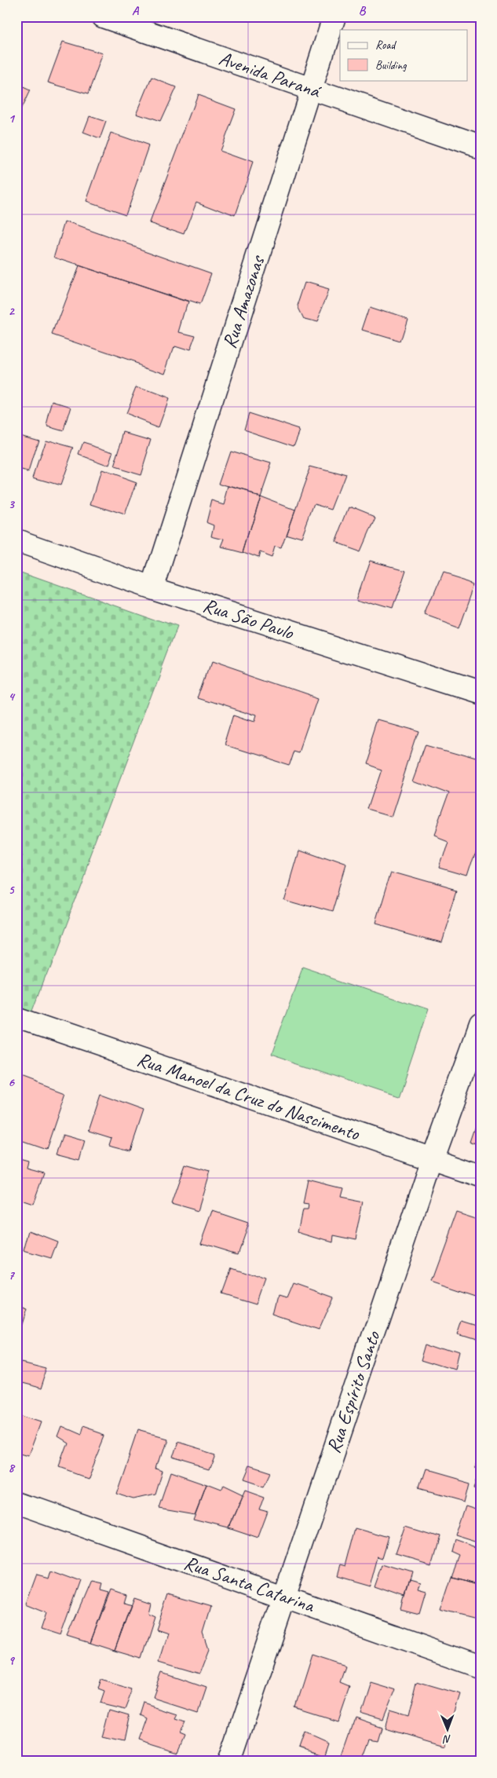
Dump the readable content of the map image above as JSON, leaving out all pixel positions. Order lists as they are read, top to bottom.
{
  "streets": {
    "street": [
      "Avenida Paraná",
      "Rua Amazonas",
      "Rua São Paulo",
      "Rua Manoel da Cruz do Nascimento",
      "Rua Espírito Santo",
      "Rua Santa Catarina"
    ]
  },
  "crossings": [
    ["Avenida Paraná", "Rua Amazonas"],
    ["Rua Amazonas", "Rua São Paulo"],
    ["Rua Manoel da Cruz do Nascimento", "Rua Espírito Santo"],
    ["Rua Espírito Santo", "Rua Santa Catarina"]
  ],
  "legend": ["Road", "Building"],
  "north": "bottom",
  "grid": {
    "columns": ["A", "B"],
    "rows": [
      "1",
      "2",
      "3",
      "4",
      "5",
      "6",
      "7",
      "8",
      "9"
    ]
  }
}
